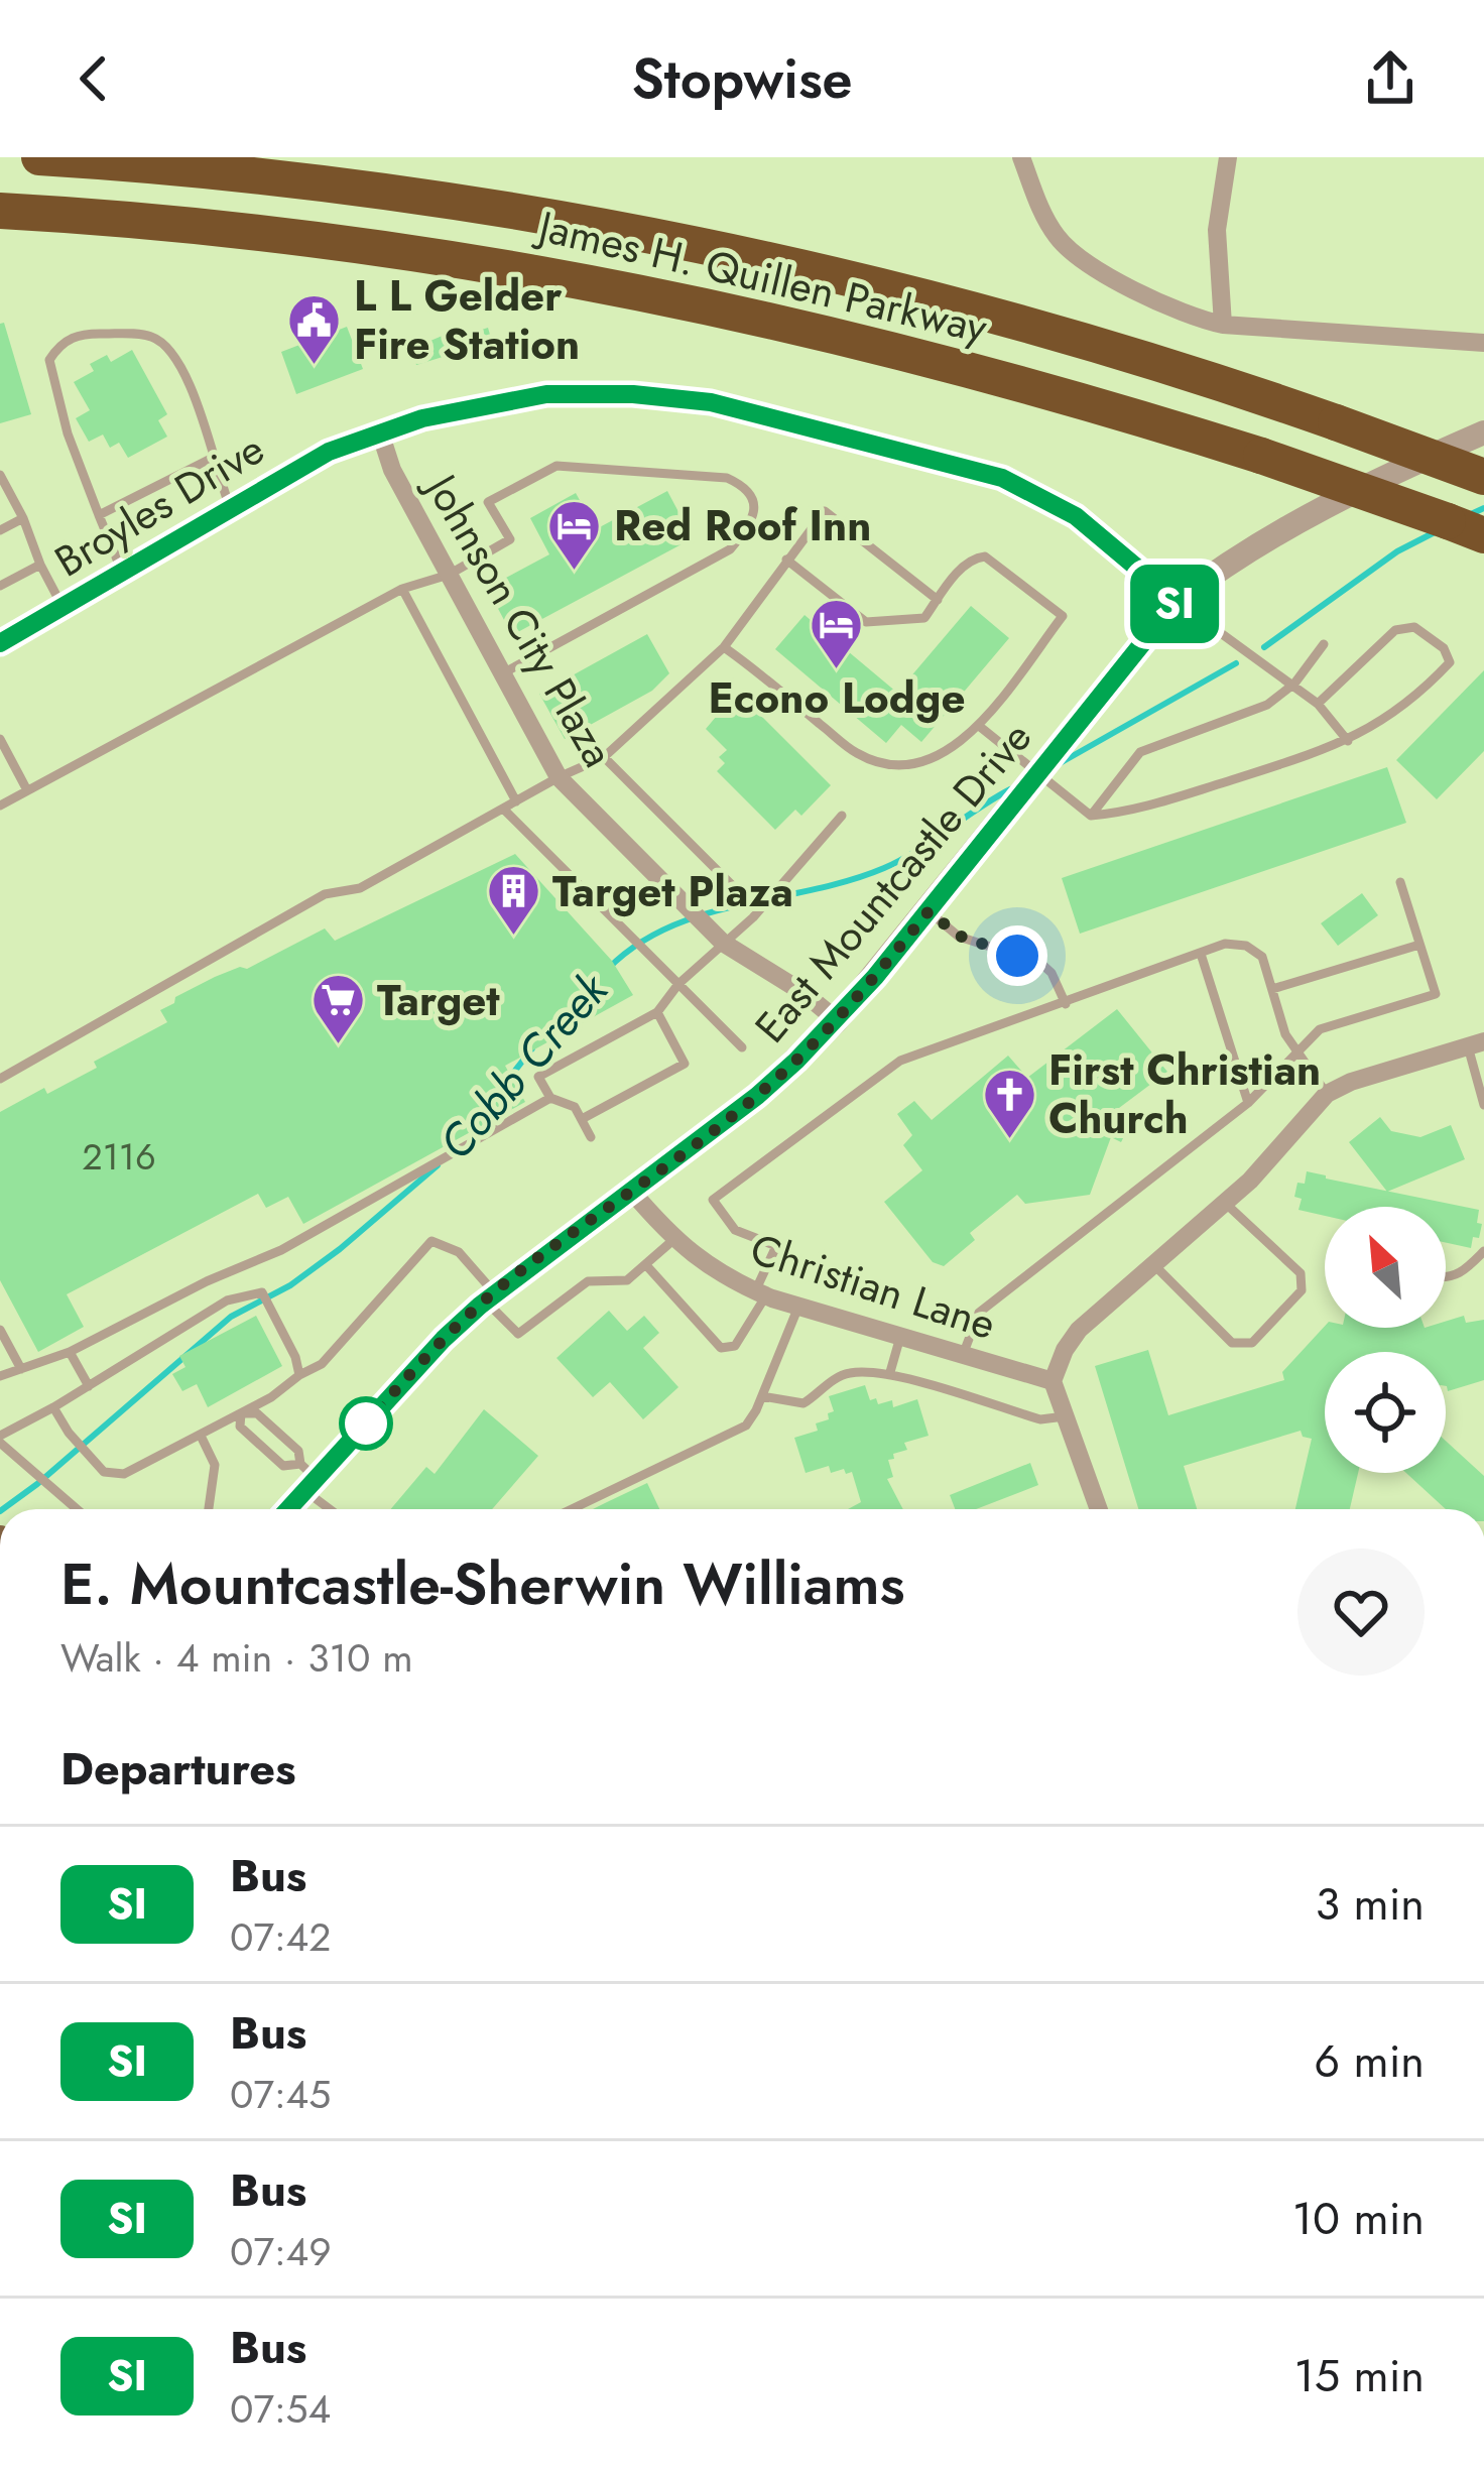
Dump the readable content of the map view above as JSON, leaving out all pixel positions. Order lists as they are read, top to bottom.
{
  "streets": {
    "highway": ["James H. Quillen Parkway"],
    "street": [
      "Broyles Drive",
      "Johnson City Plaza",
      "East Mountcastle Drive",
      "Christian Lane"
    ]
  },
  "crossings": [
    ["Broyles Drive", "Johnson City Plaza"],
    ["Broyles Drive", "East Mountcastle Drive"],
    ["Johnson City Plaza", "East Mountcastle Drive"],
    ["East Mountcastle Drive", "Christian Lane"]
  ],
  "water": ["Cobb Creek"],
  "places": {
    "public building": ["L L Gelder Fire Station"],
    "hotel": ["Red Roof Inn", "Econo Lodge"],
    "building": ["Target Plaza"],
    "supermarket": ["Target"],
    "church": ["First Christian Church"]
  },
  "lines": ["bus line SI"],
  "house_numbers": ["2116"],
  "north": "top left",
  "page": {
    "header": "Stopwise",
    "on_map": "SI",
    "heading": [
      ["E. Mountcastle-Sherwin Williams", "Walk · 4 min · 310 m"],
      "Departures"
    ],
    "list": [
      {
        "mark": "SI",
        "name": "Bus",
        "note": "07:42",
        "value": "3 min"
      },
      {
        "mark": "SI",
        "name": "Bus",
        "note": "07:45",
        "value": "6 min"
      },
      {
        "mark": "SI",
        "name": "Bus",
        "note": "07:49",
        "value": "10 min"
      },
      {
        "mark": "SI",
        "name": "Bus",
        "note": "07:54",
        "value": "15 min"
      }
    ]
  }
}
